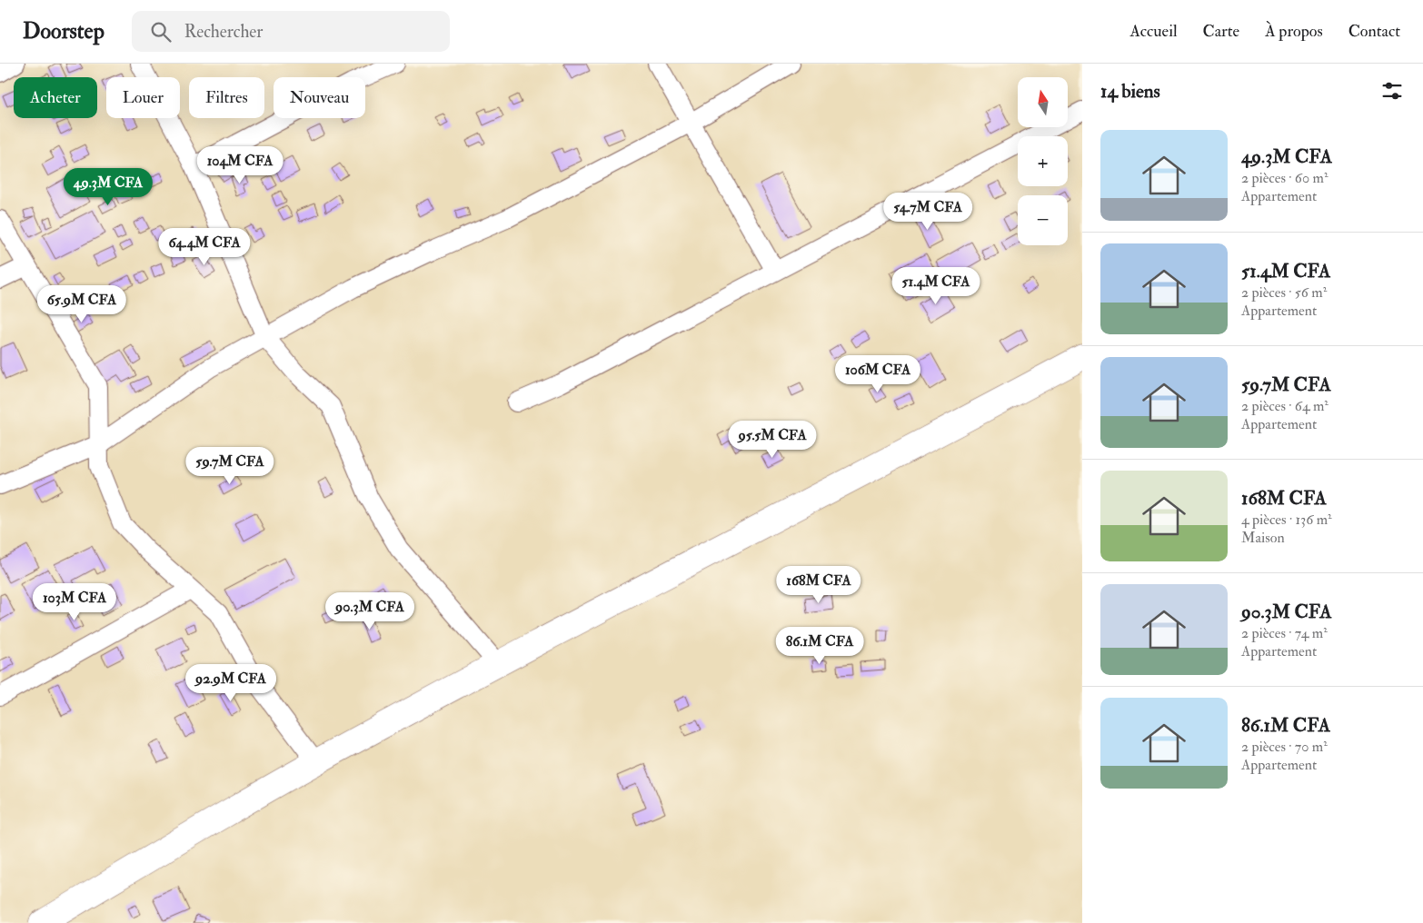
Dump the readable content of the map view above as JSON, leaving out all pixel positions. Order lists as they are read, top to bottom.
{
  "north": "top",
  "page": {
    "header": "Doorstep",
    "search": "Rechercher",
    "nav": [
      "Accueil",
      "Carte",
      "À propos",
      "Contact"
    ],
    "heading": "14 biens",
    "map_buttons": ["+", "−"],
    "chip": [
      "Acheter",
      "Louer",
      "Filtres",
      "Nouveau"
    ],
    "list": [
      {
        "name": "49.3M CFA",
        "note": "2 pièces · 60 m² · Appartement"
      },
      {
        "name": "51.4M CFA",
        "note": "2 pièces · 56 m² · Appartement"
      },
      {
        "name": "59.7M CFA",
        "note": "2 pièces · 64 m² · Appartement"
      },
      {
        "name": "168M CFA",
        "note": "4 pièces · 136 m² · Maison"
      },
      {
        "name": "90.3M CFA",
        "note": "2 pièces · 74 m² · Appartement"
      },
      {
        "name": "86.1M CFA",
        "note": "2 pièces · 70 m² · Appartement"
      }
    ],
    "price": [
      "104M CFA",
      "49.3M CFA",
      "54.7M CFA",
      "64.4M CFA",
      "51.4M CFA",
      "65.9M CFA",
      "106M CFA",
      "95.5M CFA",
      "59.7M CFA",
      "168M CFA",
      "103M CFA",
      "90.3M CFA",
      "86.1M CFA",
      "92.9M CFA"
    ]
  }
}
